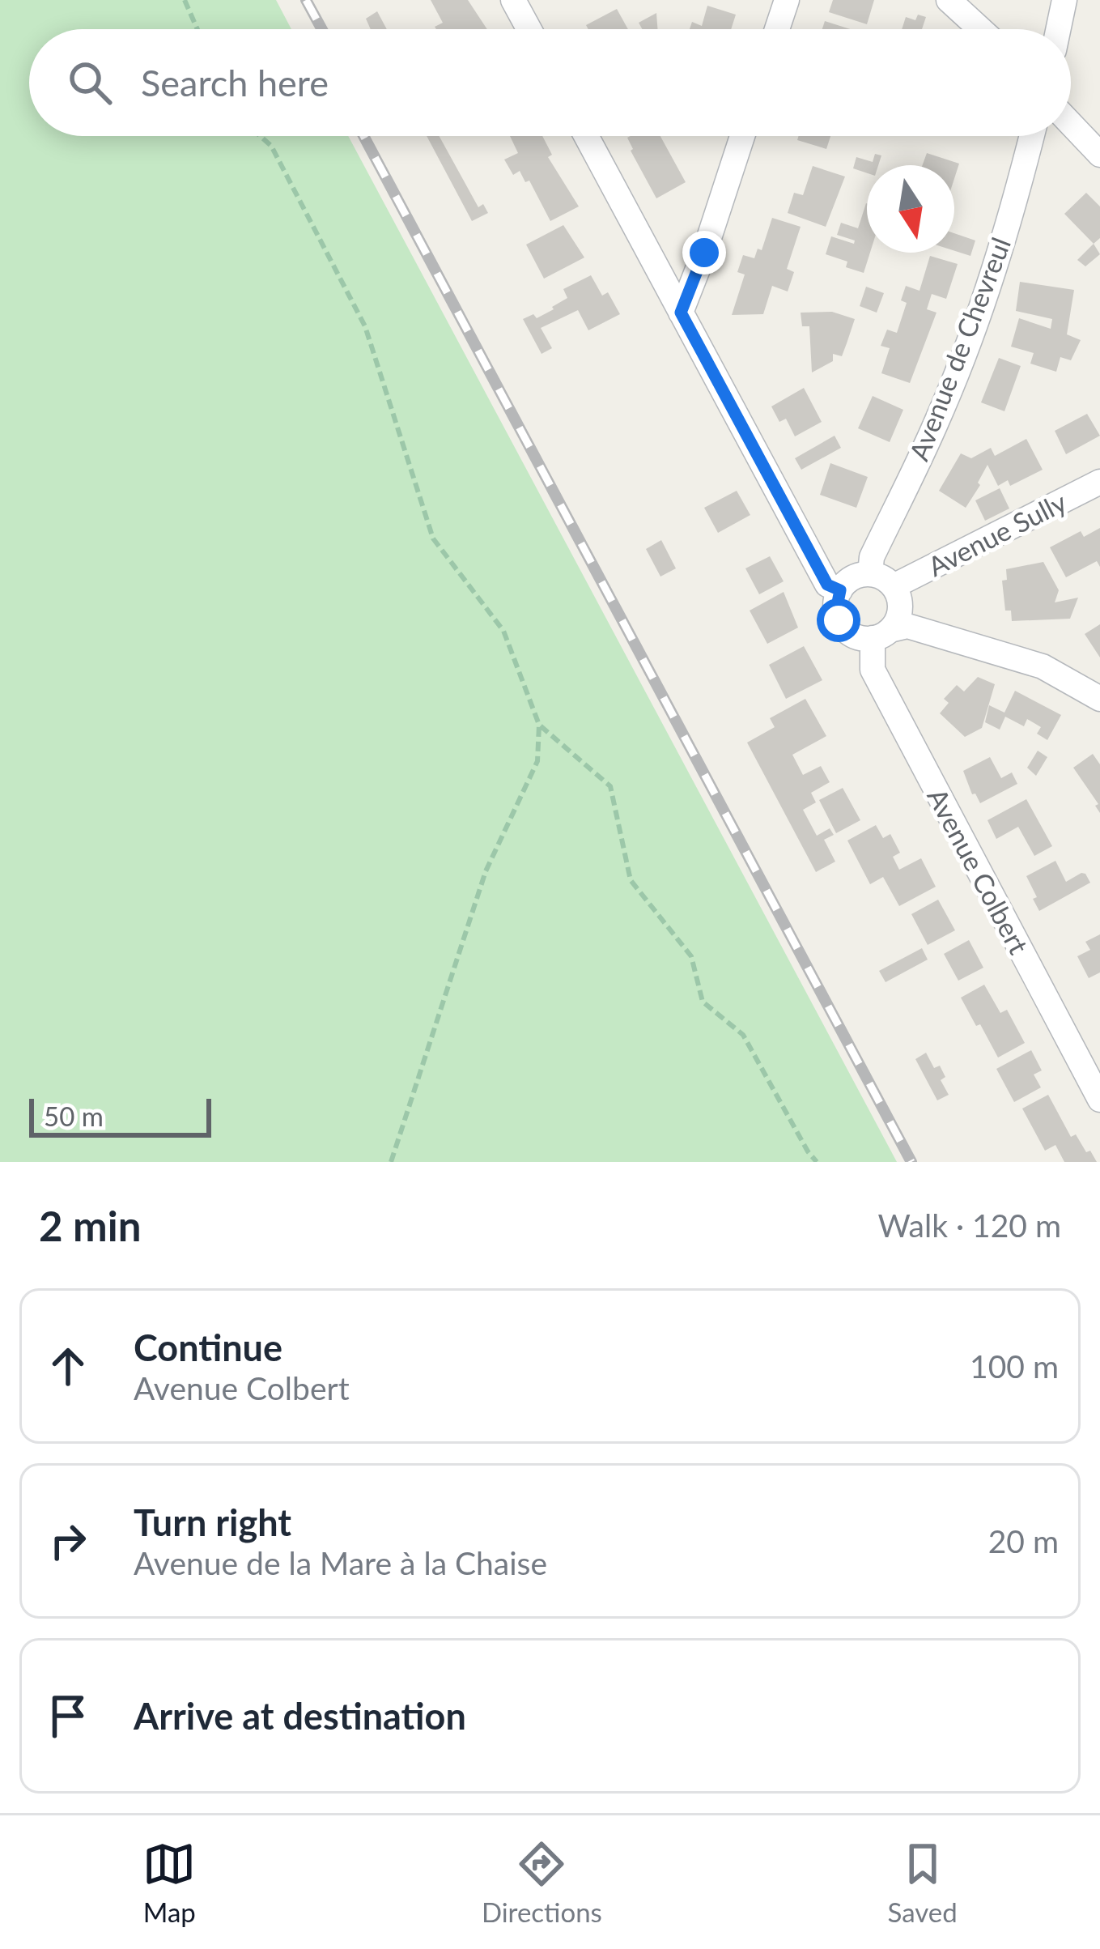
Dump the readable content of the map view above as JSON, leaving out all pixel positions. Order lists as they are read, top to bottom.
{
  "streets": {
    "street": ["Avenue de Chevreul", "Avenue Sully", "Avenue Colbert"]
  },
  "crossings": [
    ["Avenue de Chevreul", "Avenue Sully"],
    ["Avenue de Chevreul", "Avenue Colbert"],
    ["Avenue Sully", "Avenue Colbert"]
  ],
  "scale_bar": "50 m",
  "north": "bottom",
  "page": {
    "search": "Search here",
    "scale": "50 m",
    "heading": ["2 min", "Walk · 120 m"],
    "list": [
      ["Continue", "Avenue Colbert", "100 m"],
      ["Turn right", "Avenue de la Mare à la Chaise", "20 m"],
      "Arrive at destination"
    ],
    "nav": ["Map", "Directions", "Saved"]
  }
}
